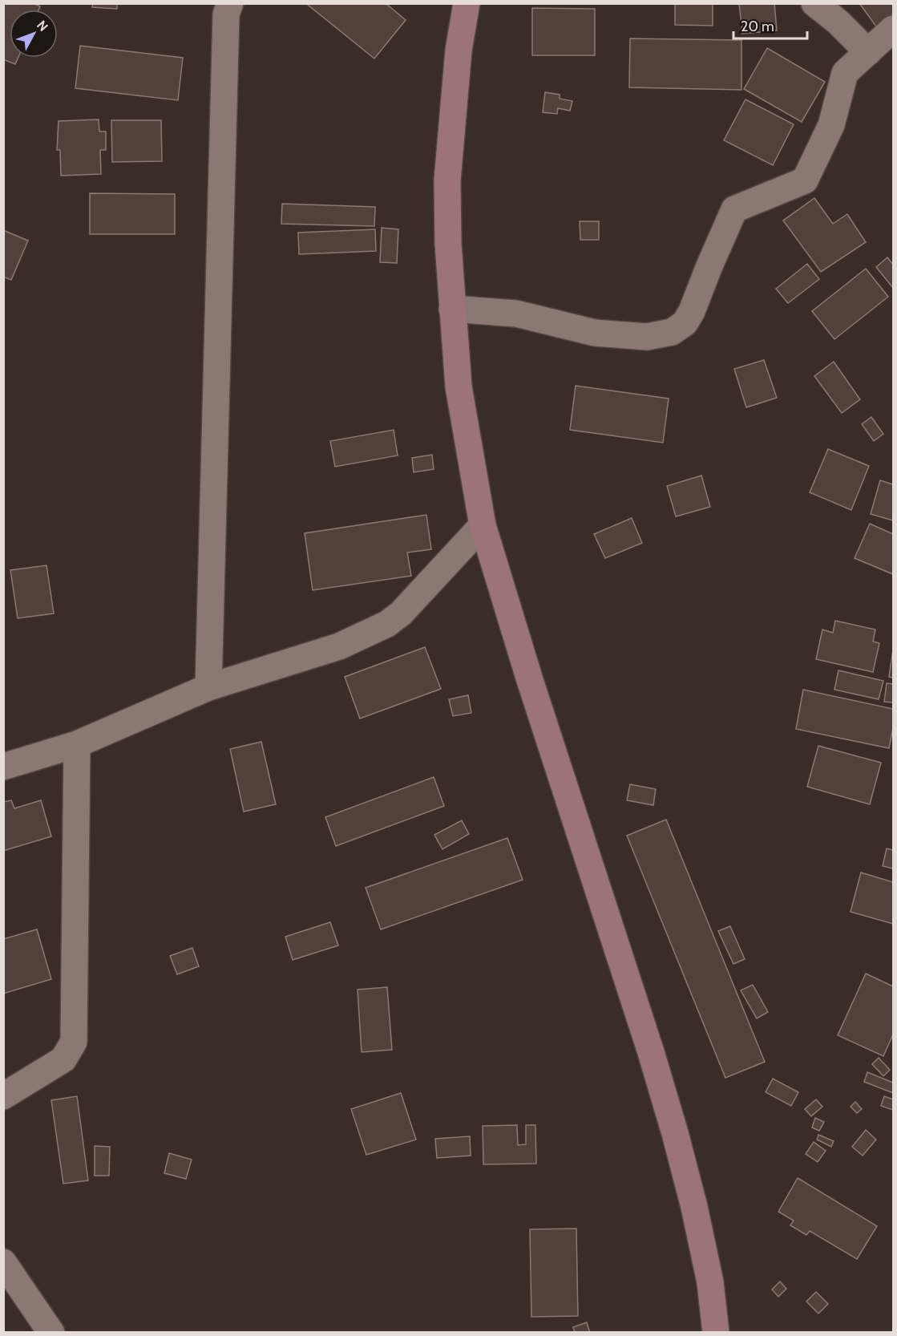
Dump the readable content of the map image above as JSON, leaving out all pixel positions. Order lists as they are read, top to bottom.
{
  "scale_bar": "20 m",
  "north": "top right"
}
